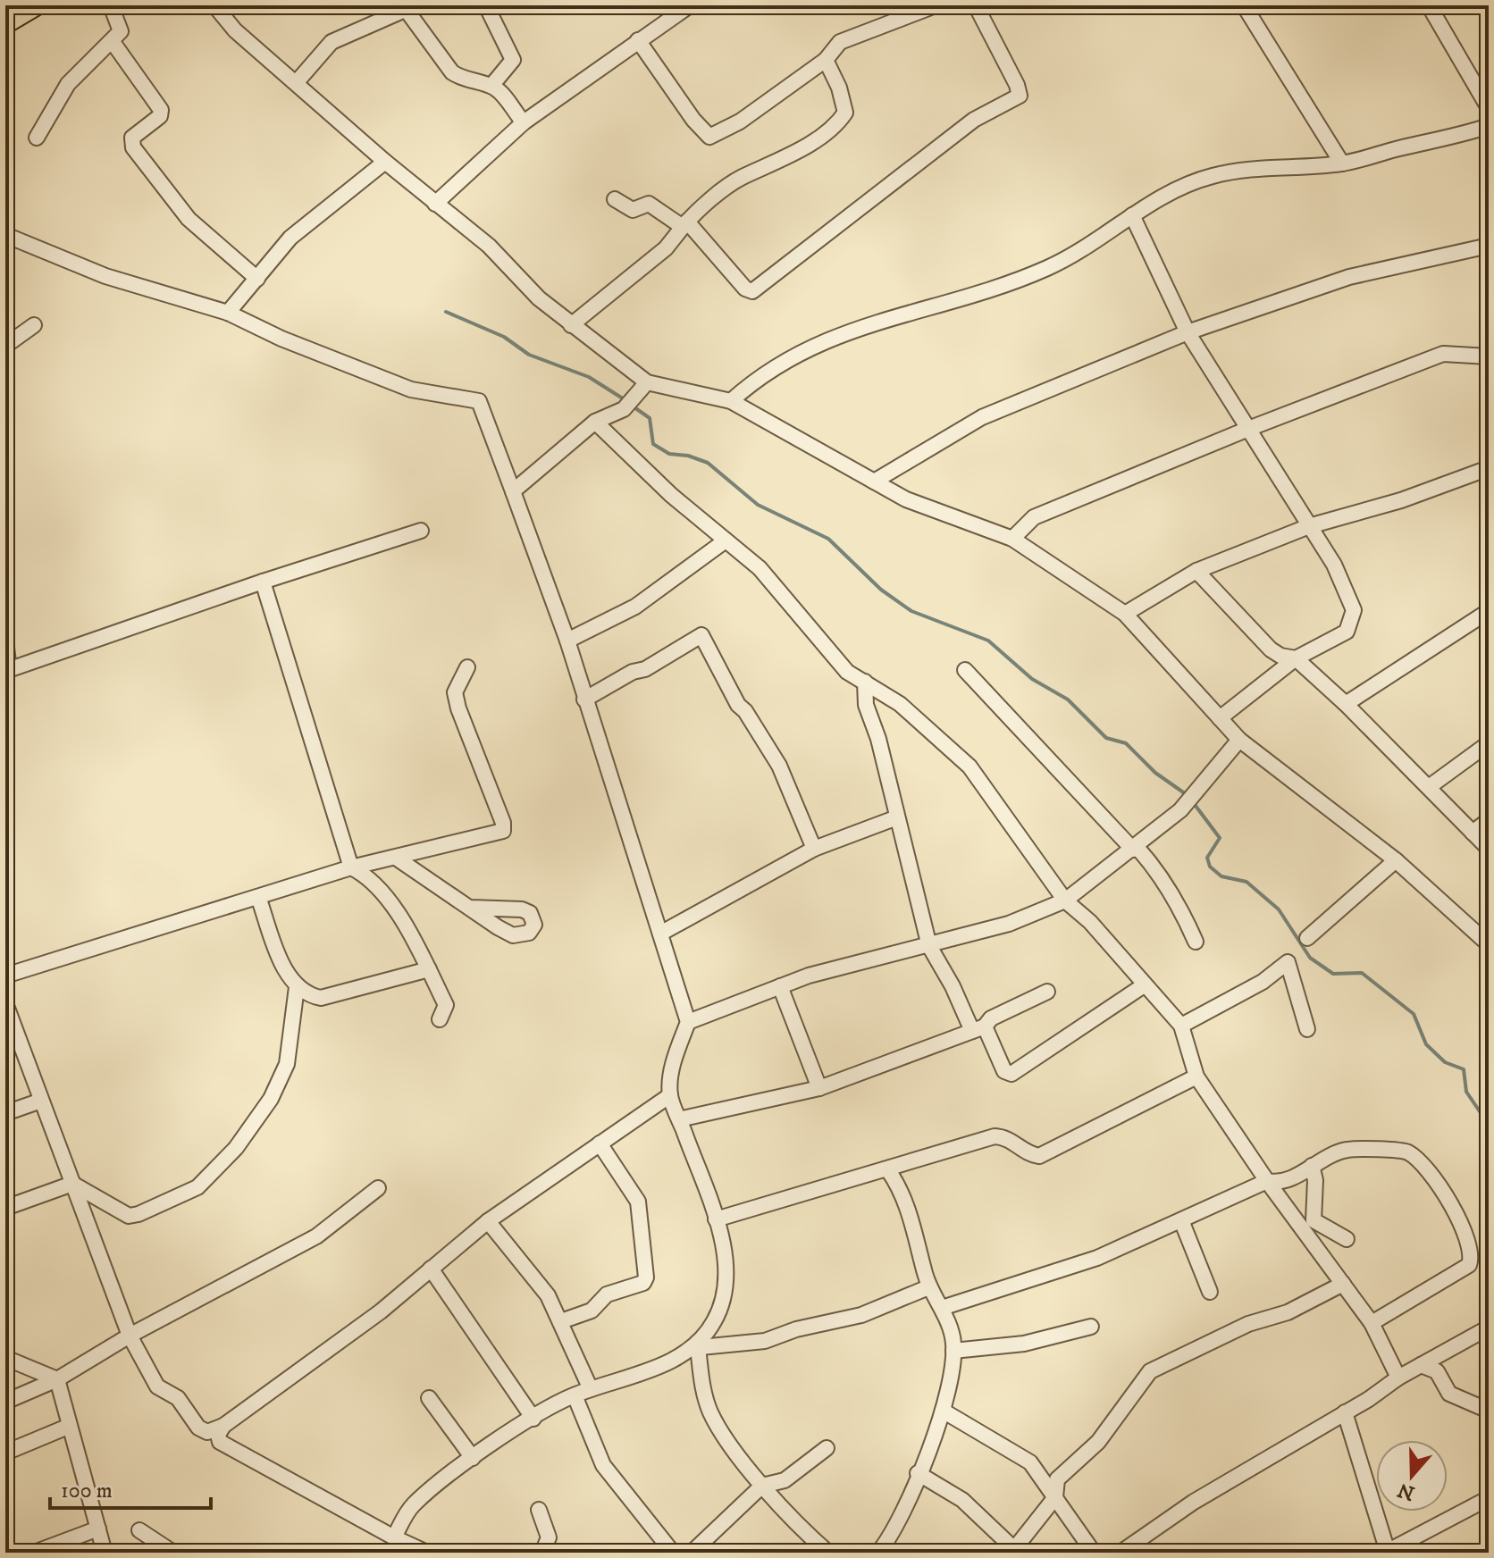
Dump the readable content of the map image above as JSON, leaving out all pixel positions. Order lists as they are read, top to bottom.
{
  "scale_bar": "100 m",
  "north": "bottom"
}
